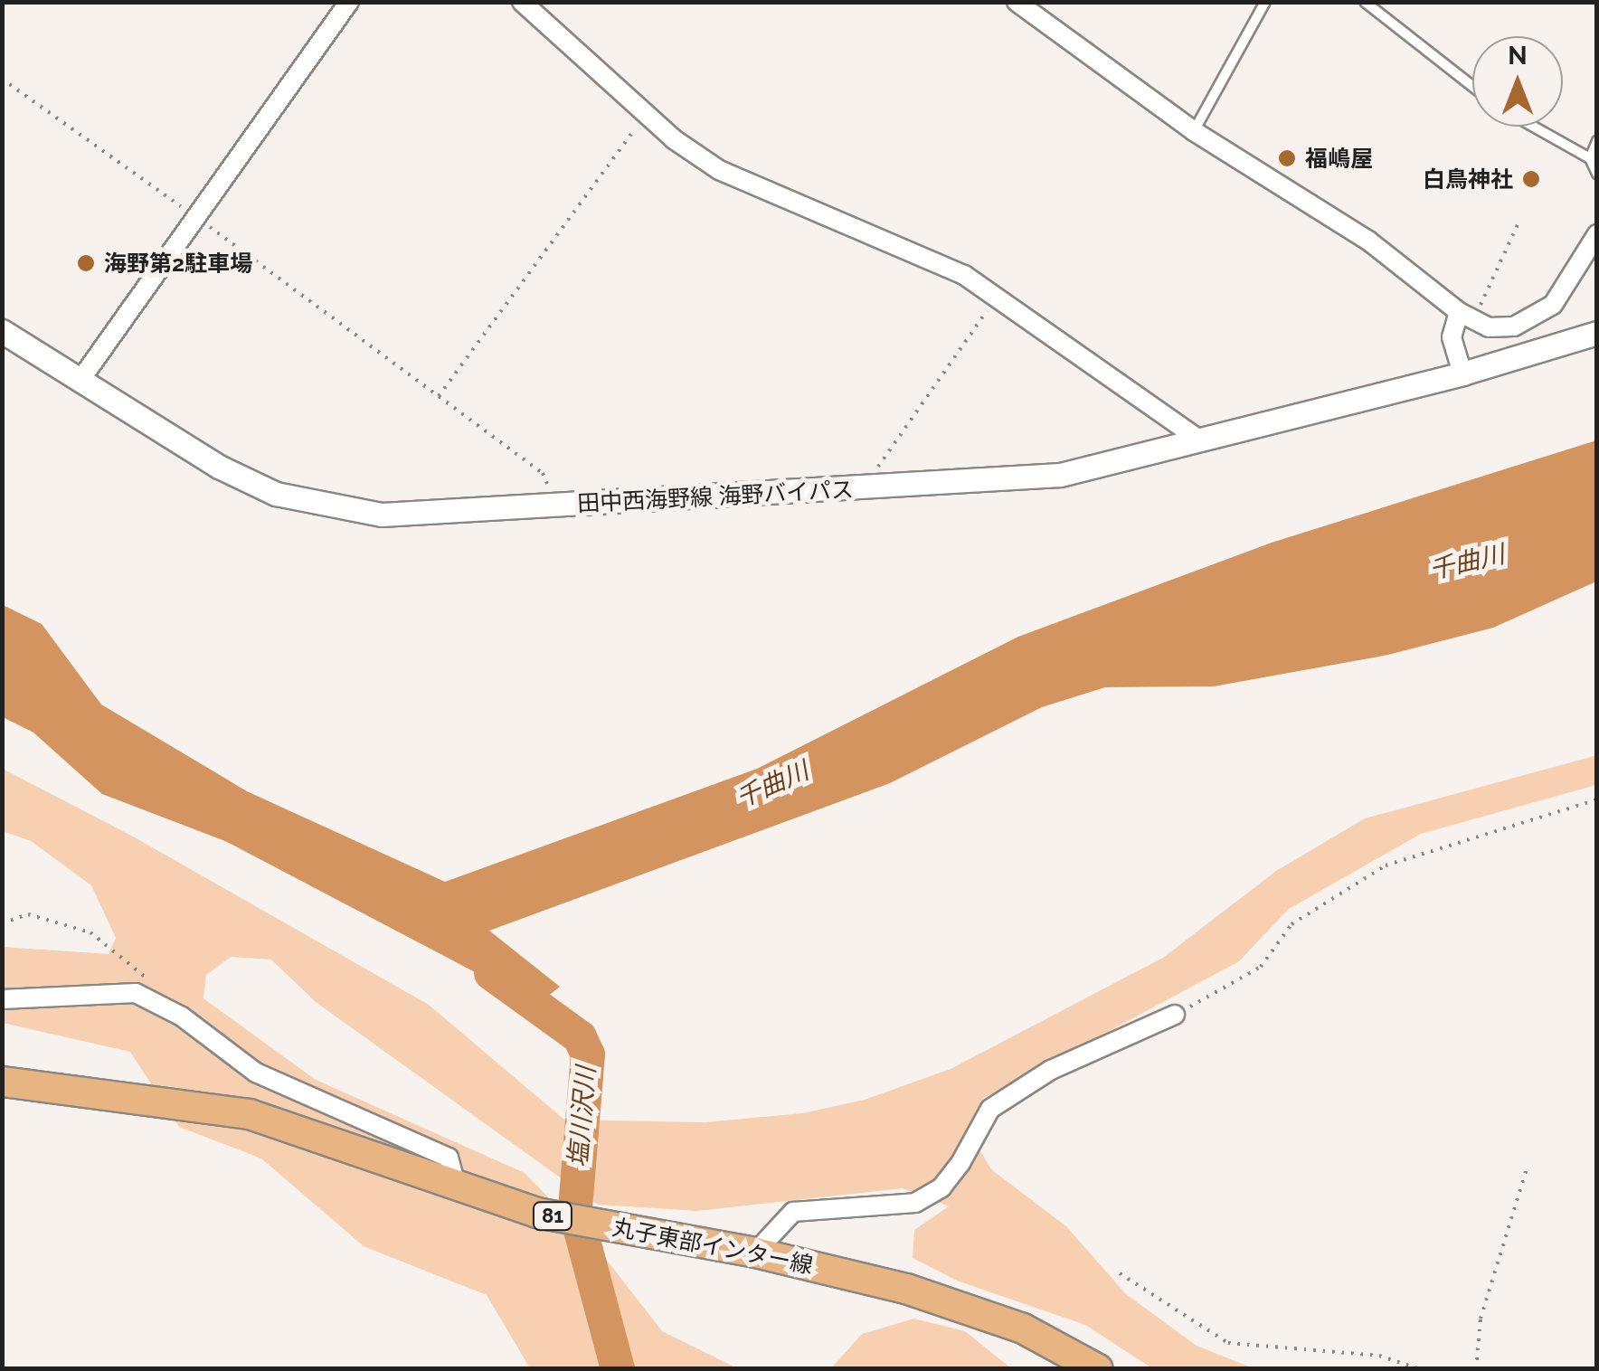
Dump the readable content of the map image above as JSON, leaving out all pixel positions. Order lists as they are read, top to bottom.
{
  "streets": {
    "main road": ["81", "丸子東部インター線"],
    "street": ["田中西海野線 海野バイパス"]
  },
  "water": ["千曲川", "塩川沢川"],
  "places": ["福嶋屋", "白鳥神社", "海野第2駐車場"],
  "north": "top"
}
